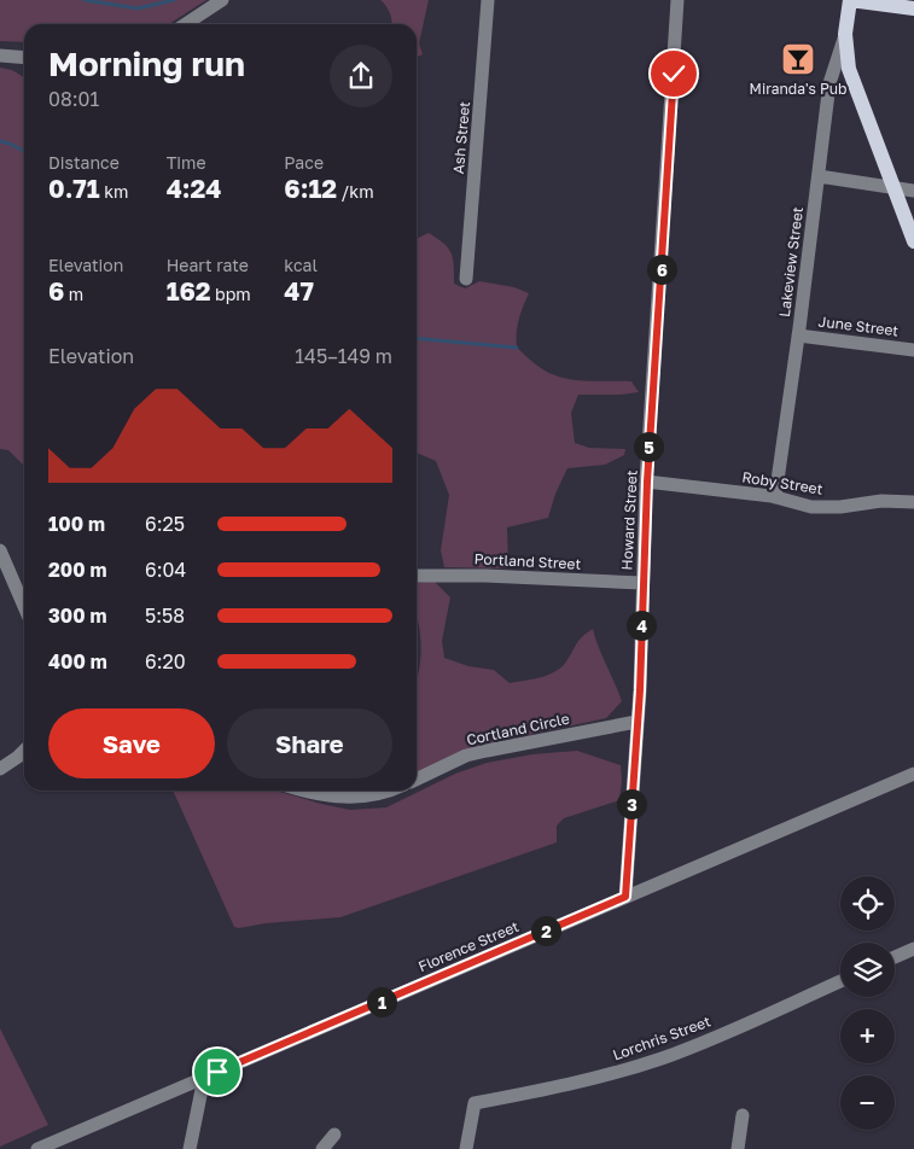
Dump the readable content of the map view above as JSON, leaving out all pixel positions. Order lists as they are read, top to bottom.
{
  "streets": {
    "street": [
      "Ash Street",
      "Lakeview Street",
      "June Street",
      "Roby Street",
      "Howard Street",
      "Portland Street",
      "Cortland Circle",
      "Florence Street",
      "Lorchris Street"
    ]
  },
  "crossings": [
    ["Lakeview Street", "June Street"],
    ["Lakeview Street", "Roby Street"],
    ["Roby Street", "Howard Street"],
    ["Howard Street", "Portland Street"],
    ["Howard Street", "Cortland Circle"],
    ["Howard Street", "Florence Street"]
  ],
  "places": {
    "bar": ["Miranda's Pub"]
  },
  "page": {
    "heading": ["Morning run", "08:01"],
    "stats": [
      ["Distance", "0.71 km"],
      ["Time", "4:24"],
      ["Pace", "6:12 /km"],
      ["Elevation", "6 m"],
      ["Heart rate", "162 bpm"],
      ["kcal", "47"]
    ],
    "pins": [
      "6",
      "5",
      "4",
      "3",
      "2",
      "1"
    ],
    "chart": ["Elevation", "145–149 m"],
    "list": [
      {
        "name": "100 m",
        "note": "6:25"
      },
      {
        "name": "200 m",
        "note": "6:04"
      },
      {
        "name": "300 m",
        "note": "5:58"
      },
      {
        "name": "400 m",
        "note": "6:20"
      }
    ],
    "buttons": ["Save", "Share"],
    "map_buttons": ["+", "−"]
  }
}
